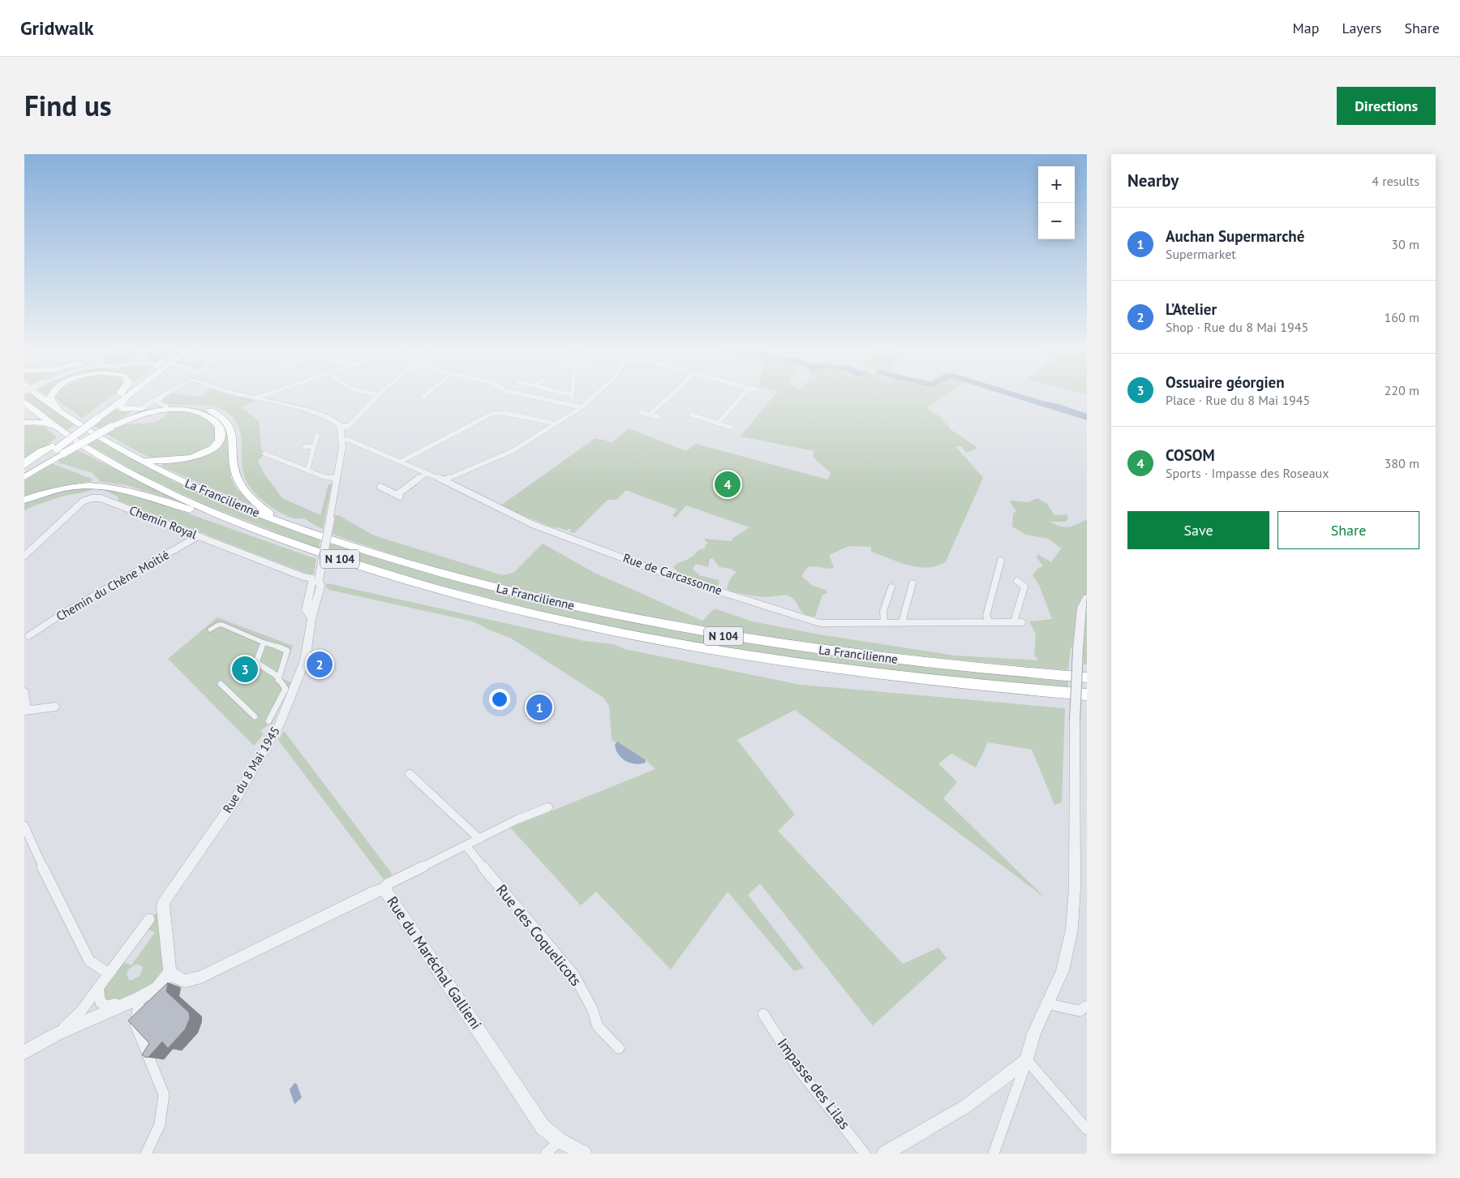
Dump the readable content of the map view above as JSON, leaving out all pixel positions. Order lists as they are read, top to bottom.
{
  "streets": {
    "highway": ["La Francilienne", "N 104"],
    "street": [
      "Chemin Royal",
      "Rue de Carcassonne",
      "Chemin du Chêne Moitié",
      "Rue du 8 Mai 1945",
      "Rue des Coquelicots",
      "Rue du Maréchal Gallieni",
      "Impasse des Lilas"
    ]
  },
  "crossings": [
    ["Chemin Royal", "Chemin du Chêne Moitié"],
    ["Chemin Royal", "Rue du 8 Mai 1945"],
    ["Rue de Carcassonne", "Rue du 8 Mai 1945"],
    ["Rue du 8 Mai 1945", "Rue du Maréchal Gallieni"]
  ],
  "page": {
    "header": "Gridwalk",
    "nav": ["Map", "Layers", "Share"],
    "title": "Find us",
    "buttons": [
      "Directions",
      ["Save", "Share"]
    ],
    "heading": ["Nearby", "4 results"],
    "map_buttons": ["+", "−"],
    "list": [
      {
        "mark": "1",
        "name": "Auchan Supermarché",
        "note": "Supermarket",
        "value": "30 m"
      },
      {
        "mark": "2",
        "name": "L’Atelier",
        "note": "Shop · Rue du 8 Mai 1945",
        "value": "160 m"
      },
      {
        "mark": "3",
        "name": "Ossuaire géorgien",
        "note": "Place · Rue du 8 Mai 1945",
        "value": "220 m"
      },
      {
        "mark": "4",
        "name": "COSOM",
        "note": "Sports · Impasse des Roseaux",
        "value": "380 m"
      }
    ],
    "pins": [
      "4",
      "2",
      "3",
      "1"
    ]
  }
}
